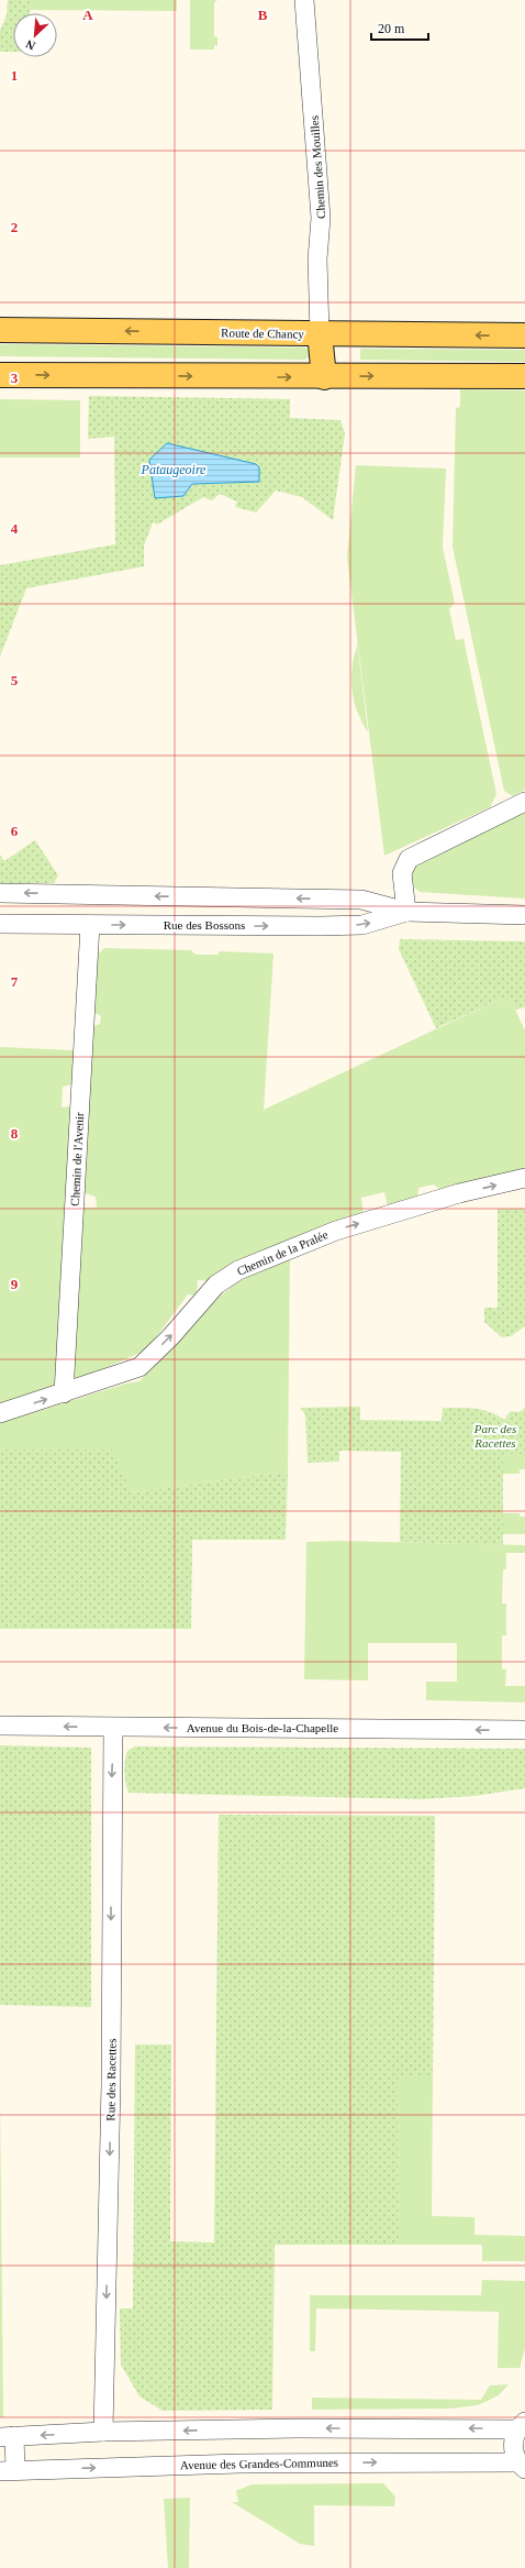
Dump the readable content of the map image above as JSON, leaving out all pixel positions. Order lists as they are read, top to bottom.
{
  "streets": {
    "main road": ["Route de Chancy"],
    "street": [
      "Chemin des Mouilles",
      "Rue des Bossons",
      "Chemin de l'Avenir",
      "Chemin de la Pralée",
      "Avenue du Bois-de-la-Chapelle",
      "Rue des Racettes",
      "Avenue des Grandes-Communes"
    ]
  },
  "crossings": [
    ["Chemin des Mouilles", "Route de Chancy"],
    ["Rue des Bossons", "Chemin de l'Avenir"],
    ["Chemin de l'Avenir", "Chemin de la Pralée"],
    ["Avenue du Bois-de-la-Chapelle", "Rue des Racettes"]
  ],
  "one_way": ["Chemin de la Pralée", "Avenue du Bois-de-la-Chapelle", "Rue des Racettes"],
  "water": ["Pataugeoire"],
  "parks": ["Parc des Racettes"],
  "scale_bar": "20 m",
  "north": "bottom left",
  "grid": {
    "columns": ["A", "B"],
    "rows": [
      "1",
      "2",
      "3",
      "4",
      "5",
      "6",
      "7",
      "8",
      "9"
    ]
  }
}
